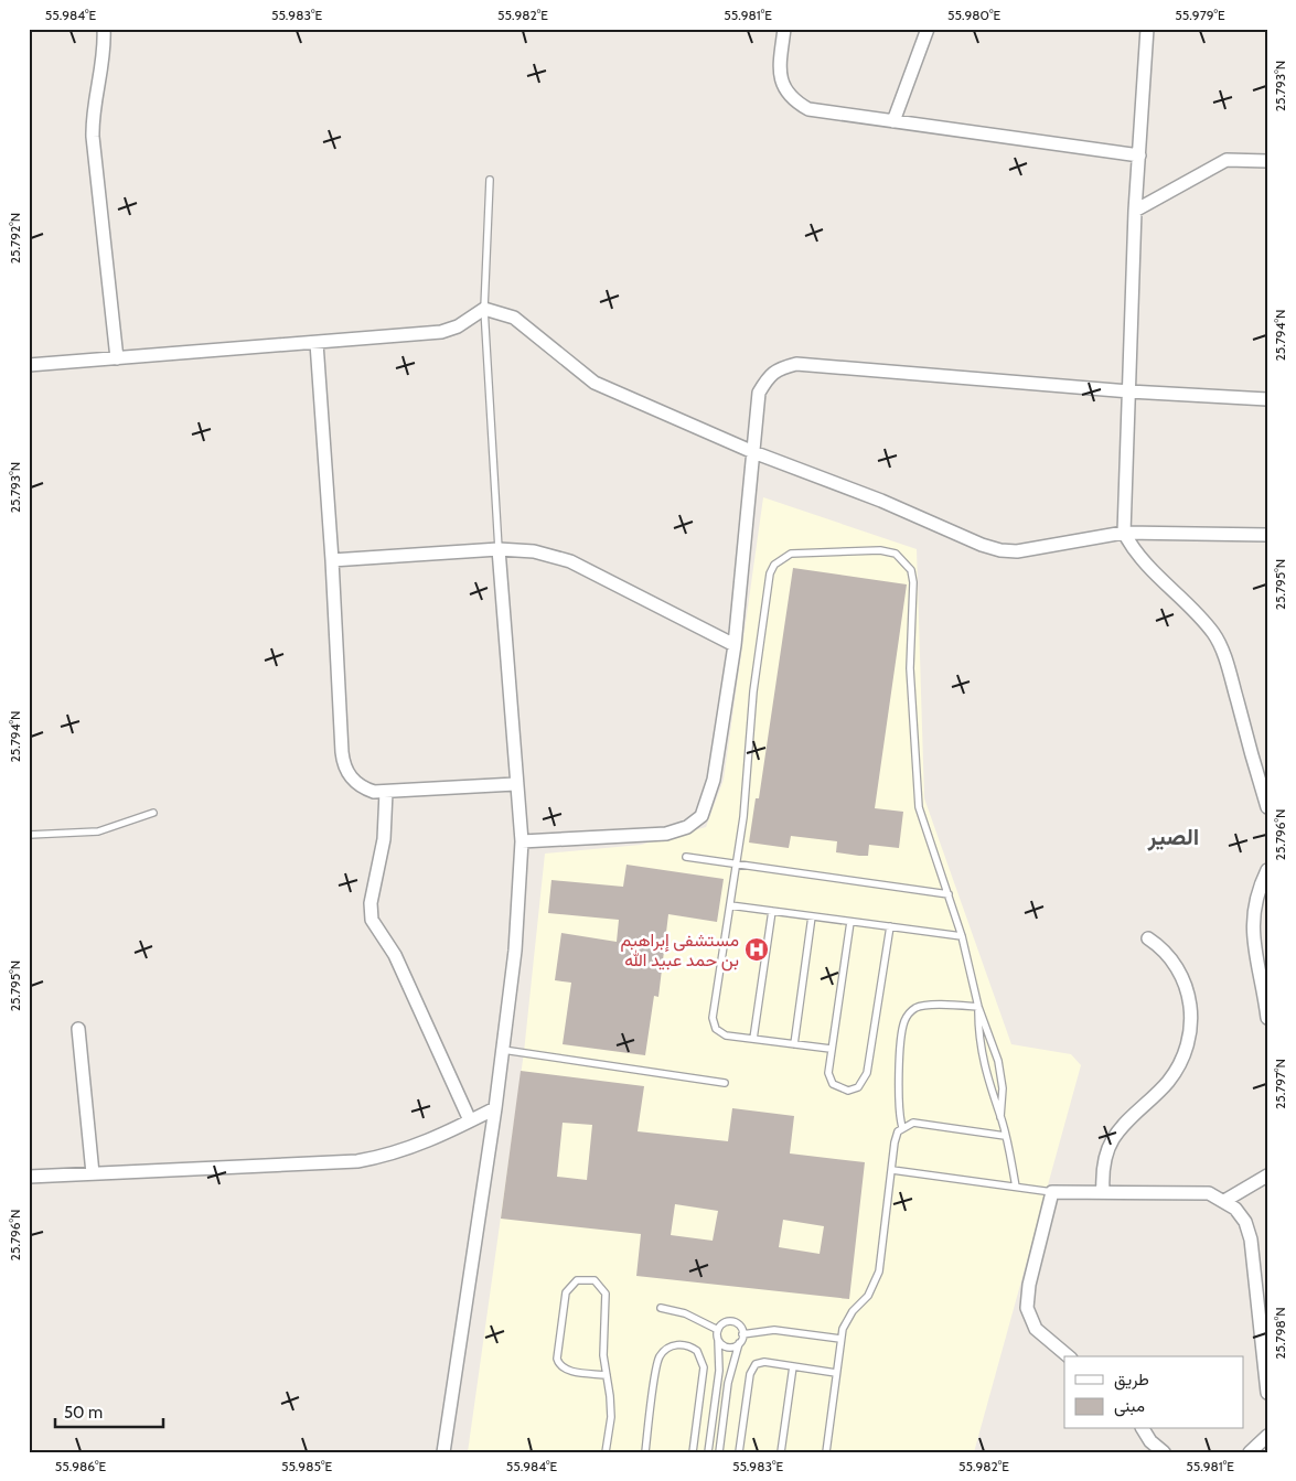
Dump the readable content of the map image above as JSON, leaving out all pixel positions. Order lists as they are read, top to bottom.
{
  "districts": ["الصير"],
  "places": {
    "hospital": ["مستشفى إبراهيم بن حمد عبيد الله"]
  },
  "legend": ["طريق", "مبنى"],
  "scale_bar": "50 m",
  "coordinates": [
    "55.984°E",
    "55.983°E",
    "55.982°E",
    "55.981°E",
    "55.980°E",
    "55.979°E",
    "25.793°N",
    "25.792°N",
    "25.794°N",
    "25.795°N",
    "25.796°N",
    "25.797°N",
    "25.798°N",
    "55.986°E",
    "55.985°E"
  ]
}
